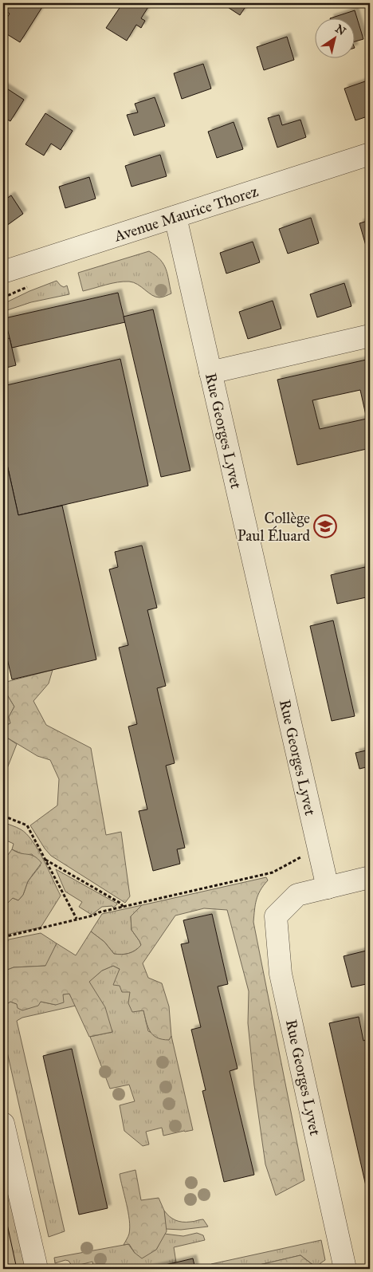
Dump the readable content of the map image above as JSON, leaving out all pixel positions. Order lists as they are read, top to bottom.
{
  "streets": {
    "street": ["Avenue Maurice Thorez", "Rue Georges Lyvet"]
  },
  "crossings": [
    ["Avenue Maurice Thorez", "Rue Georges Lyvet"]
  ],
  "places": {
    "school or university": ["Collège Paul Éluard"]
  },
  "north": "top right"
}
